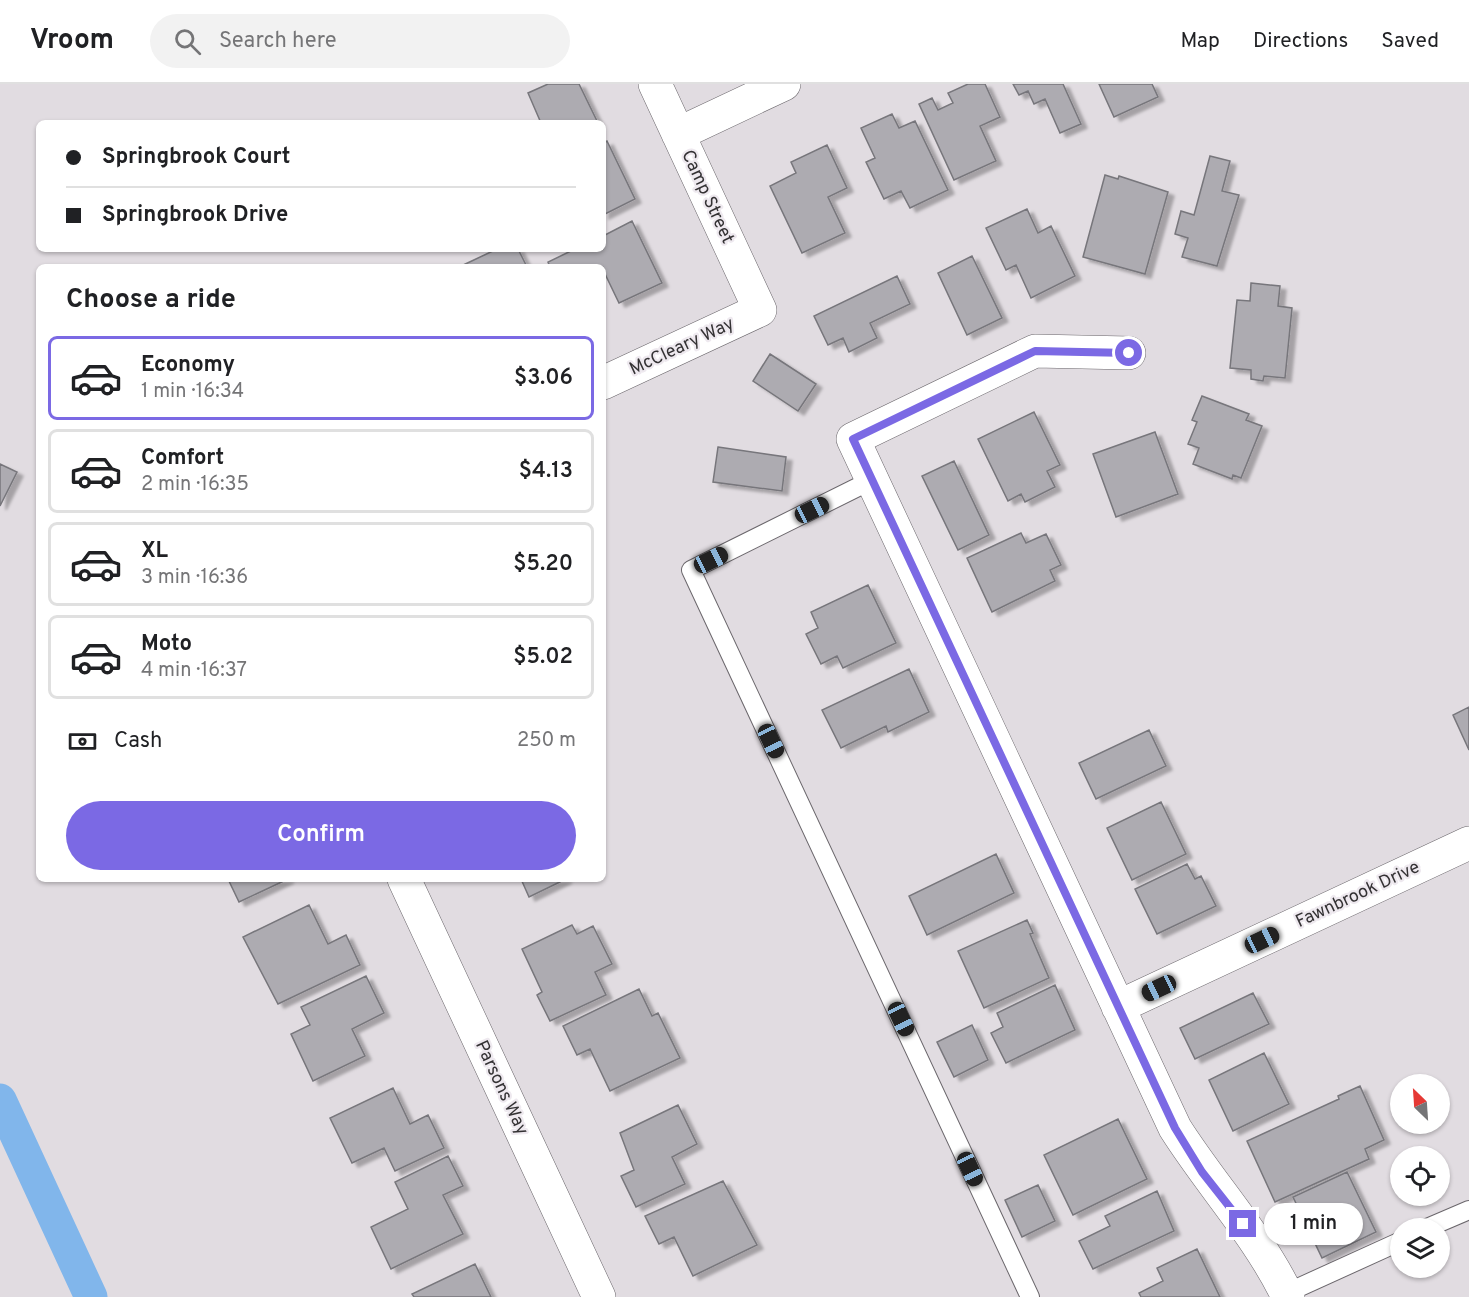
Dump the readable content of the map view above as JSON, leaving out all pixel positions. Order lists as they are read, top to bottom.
{
  "streets": {
    "street": [
      "Camp Street",
      "McCleary Way",
      "Fawnbrook Drive",
      "Parsons Way"
    ]
  },
  "crossings": [
    ["Camp Street", "McCleary Way"]
  ],
  "north": "top left",
  "page": {
    "header": "Vroom",
    "search": "Search here",
    "nav": ["Map", "Directions", "Saved"],
    "banner": ["Springbrook Court", "Springbrook Drive"],
    "heading": "Choose a ride",
    "list": [
      {
        "name": "Economy",
        "note": "1 min · 16:34",
        "value": "$3.06"
      },
      {
        "name": "Comfort",
        "note": "2 min · 16:35",
        "value": "$4.13"
      },
      {
        "name": "XL",
        "note": "3 min · 16:36",
        "value": "$5.20"
      },
      {
        "name": "Moto",
        "note": "4 min · 16:37",
        "value": "$5.02"
      }
    ],
    "pay": ["Cash", "250 m"],
    "buttons": "Confirm",
    "bubble": "1 min"
  }
}
